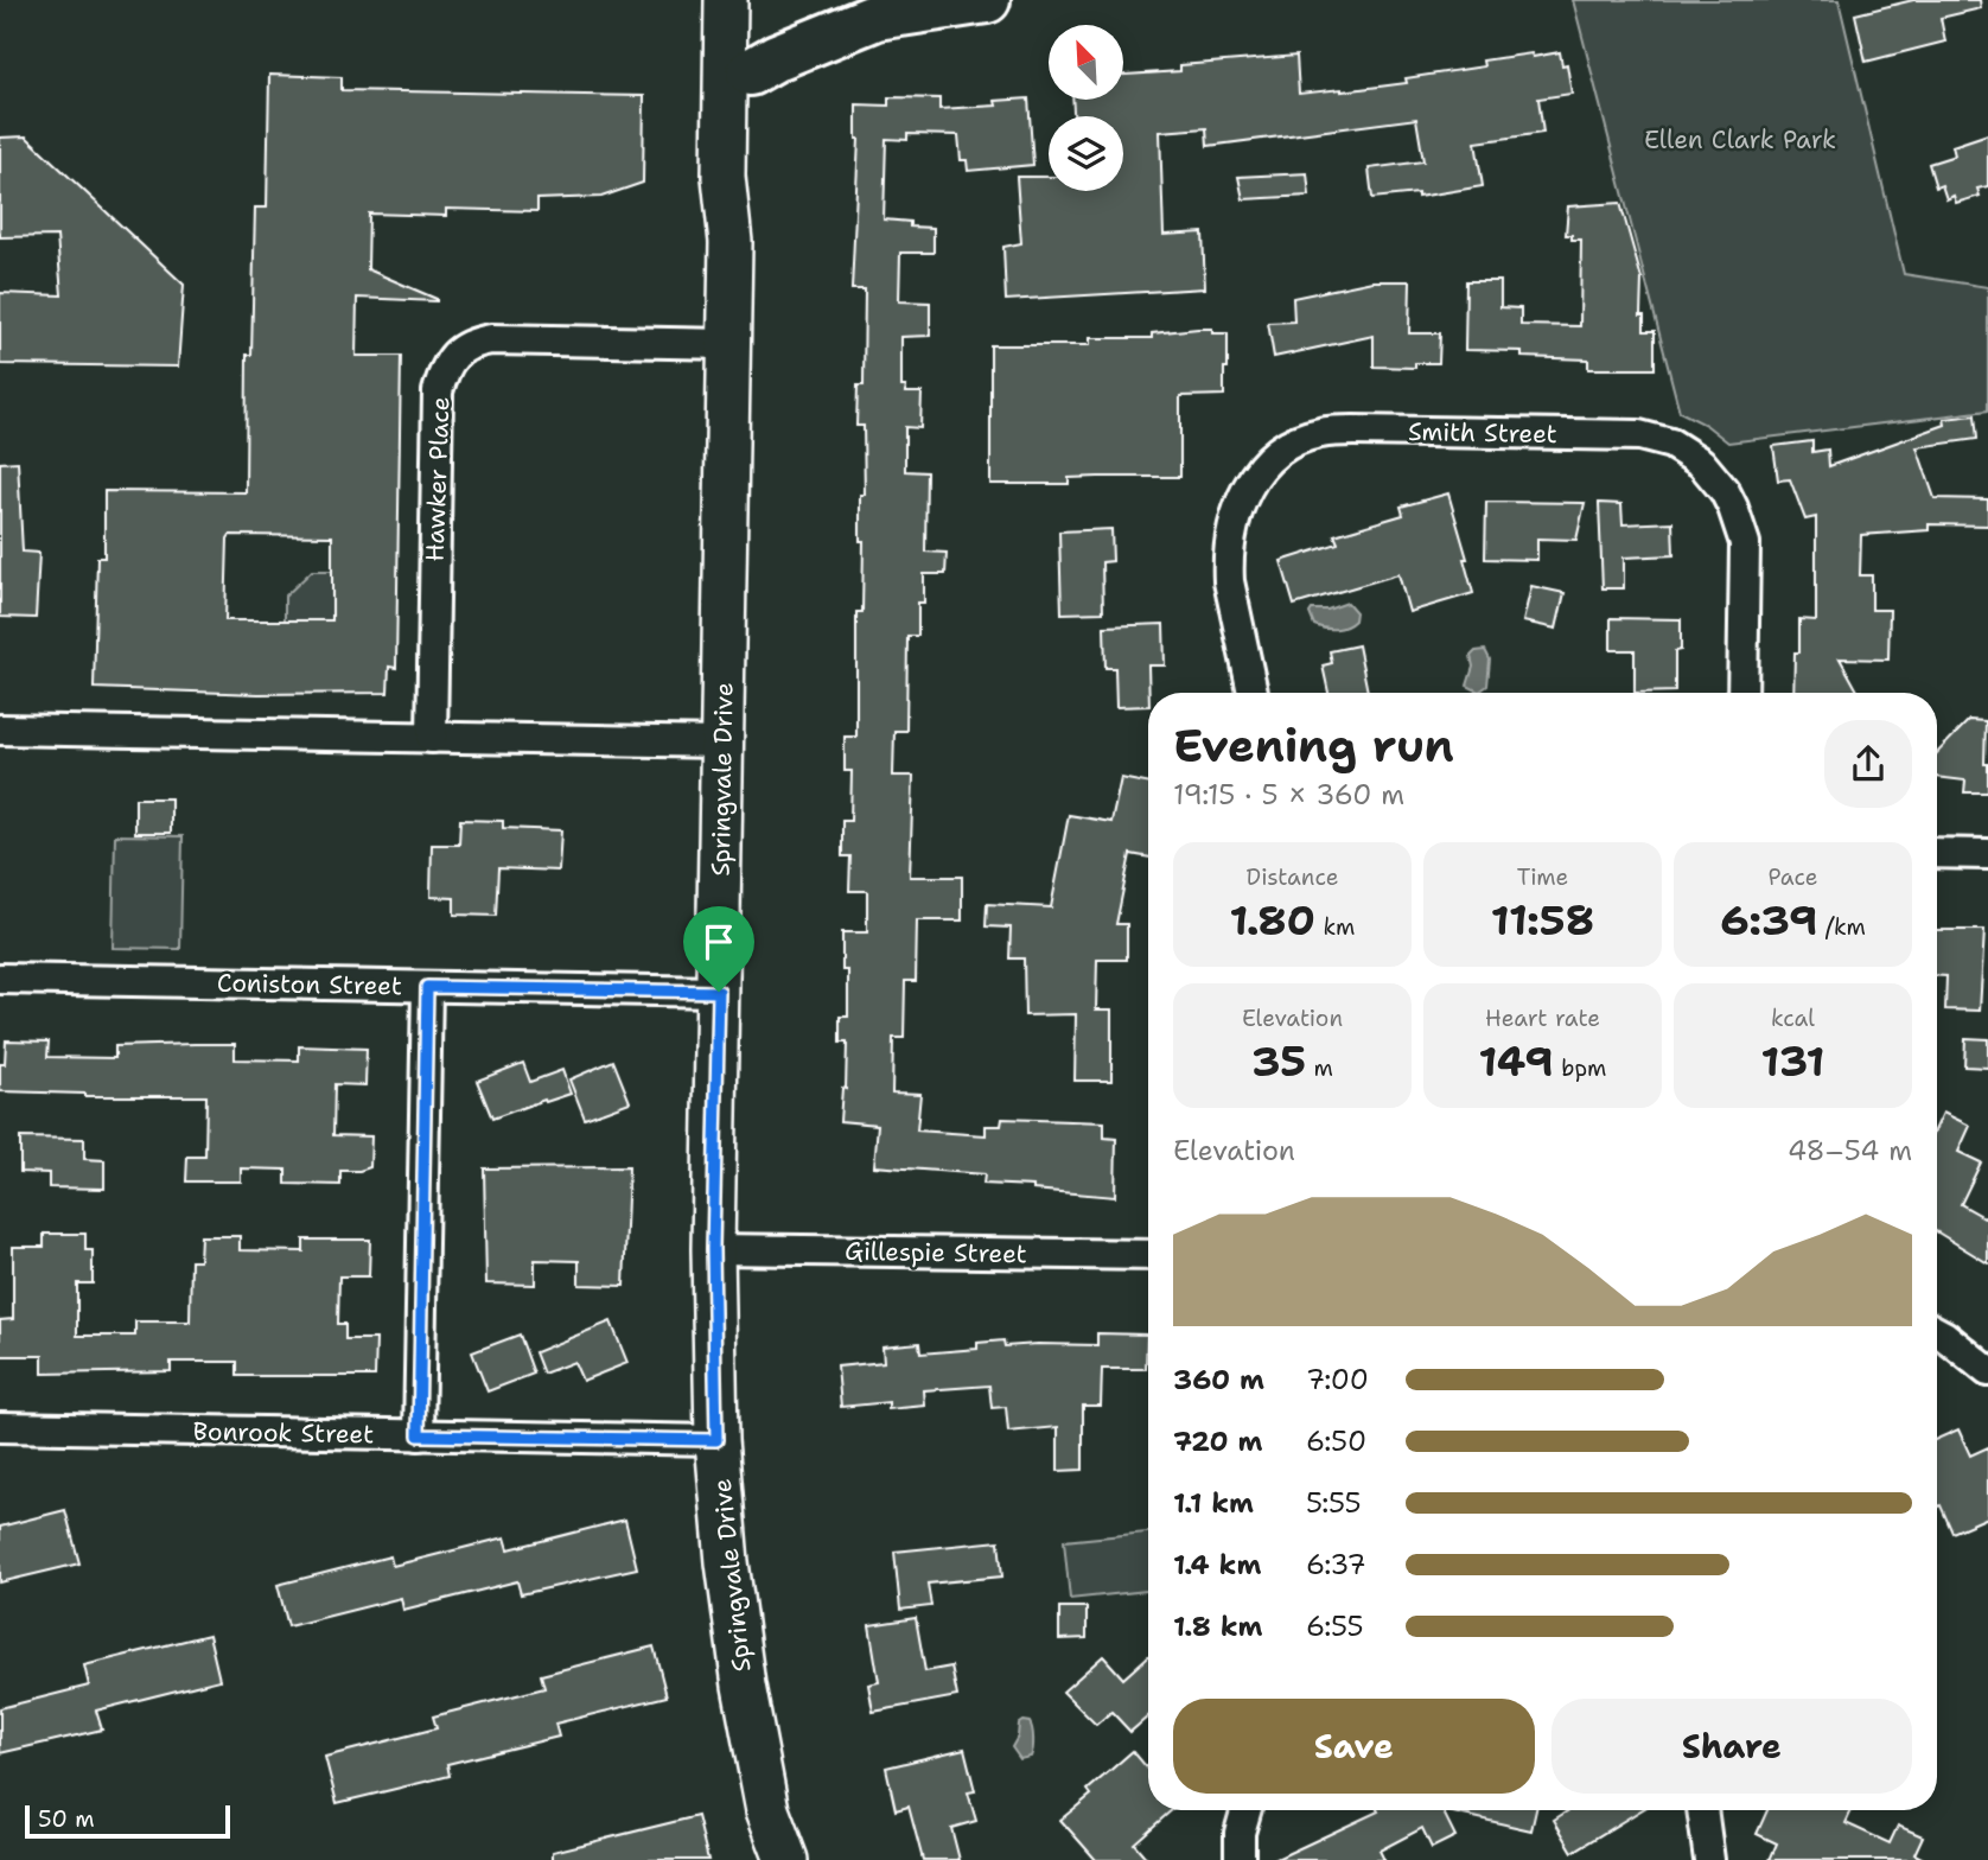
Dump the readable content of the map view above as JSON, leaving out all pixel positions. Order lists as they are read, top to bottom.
{
  "streets": {
    "main road": ["Springvale Drive"],
    "street": [
      "Smith Street",
      "Hawker Place",
      "Coniston Street",
      "Gillespie Street",
      "Bonrook Street"
    ]
  },
  "crossings": [
    ["Hawker Place", "Springvale Drive"],
    ["Springvale Drive", "Coniston Street"],
    ["Springvale Drive", "Gillespie Street"],
    ["Springvale Drive", "Bonrook Street"]
  ],
  "parks": ["Ellen Clark Park"],
  "scale_bar": "50 m",
  "north": "top left",
  "page": {
    "heading": ["Evening run", "19:15 · 5 × 360 m"],
    "stats": [
      ["Distance", "1.80 km"],
      ["Time", "11:58"],
      ["Pace", "6:39 /km"],
      ["Elevation", "35 m"],
      ["Heart rate", "149 bpm"],
      ["kcal", "131"]
    ],
    "chart": ["Elevation", "48–54 m"],
    "list": [
      {
        "name": "360 m",
        "note": "7:00"
      },
      {
        "name": "720 m",
        "note": "6:50"
      },
      {
        "name": "1.1 km",
        "note": "5:55"
      },
      {
        "name": "1.4 km",
        "note": "6:37"
      },
      {
        "name": "1.8 km",
        "note": "6:55"
      }
    ],
    "buttons": ["Save", "Share"],
    "scale": "50 m"
  }
}
